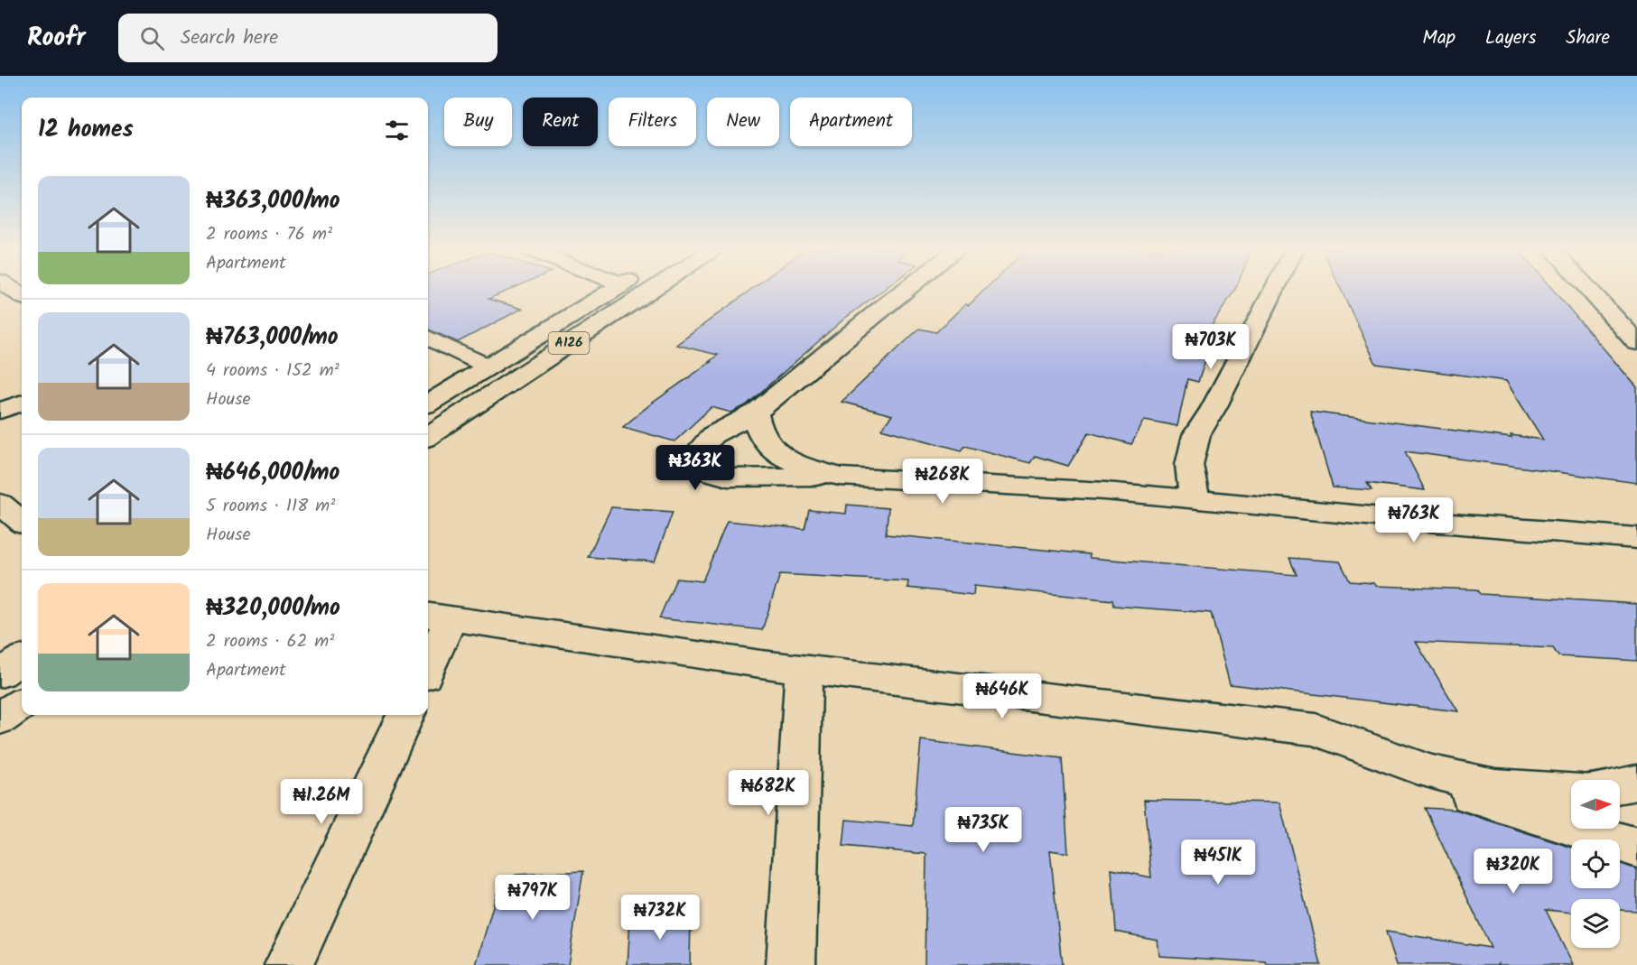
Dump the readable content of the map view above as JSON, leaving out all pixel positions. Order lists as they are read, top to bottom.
{
  "streets": {
    "main road": ["A126"]
  },
  "north": "right",
  "page": {
    "header": "Roofr",
    "search": "Search here",
    "nav": ["Map", "Layers", "Share"],
    "chip": [
      "Buy",
      "Rent",
      "Filters",
      "New",
      "Apartment"
    ],
    "heading": "12 homes",
    "list": [
      {
        "name": "₦363,000/mo",
        "note": "2 rooms · 76 m² · Apartment"
      },
      {
        "name": "₦763,000/mo",
        "note": "4 rooms · 152 m² · House"
      },
      {
        "name": "₦646,000/mo",
        "note": "5 rooms · 118 m² · House"
      },
      {
        "name": "₦320,000/mo",
        "note": "2 rooms · 62 m² · Apartment"
      }
    ],
    "price": [
      "₦703K",
      "₦363K",
      "₦268K",
      "₦763K",
      "₦646K",
      "₦682K",
      "₦1.26M",
      "₦735K",
      "₦451K",
      "₦320K",
      "₦797K",
      "₦732K"
    ]
  }
}
